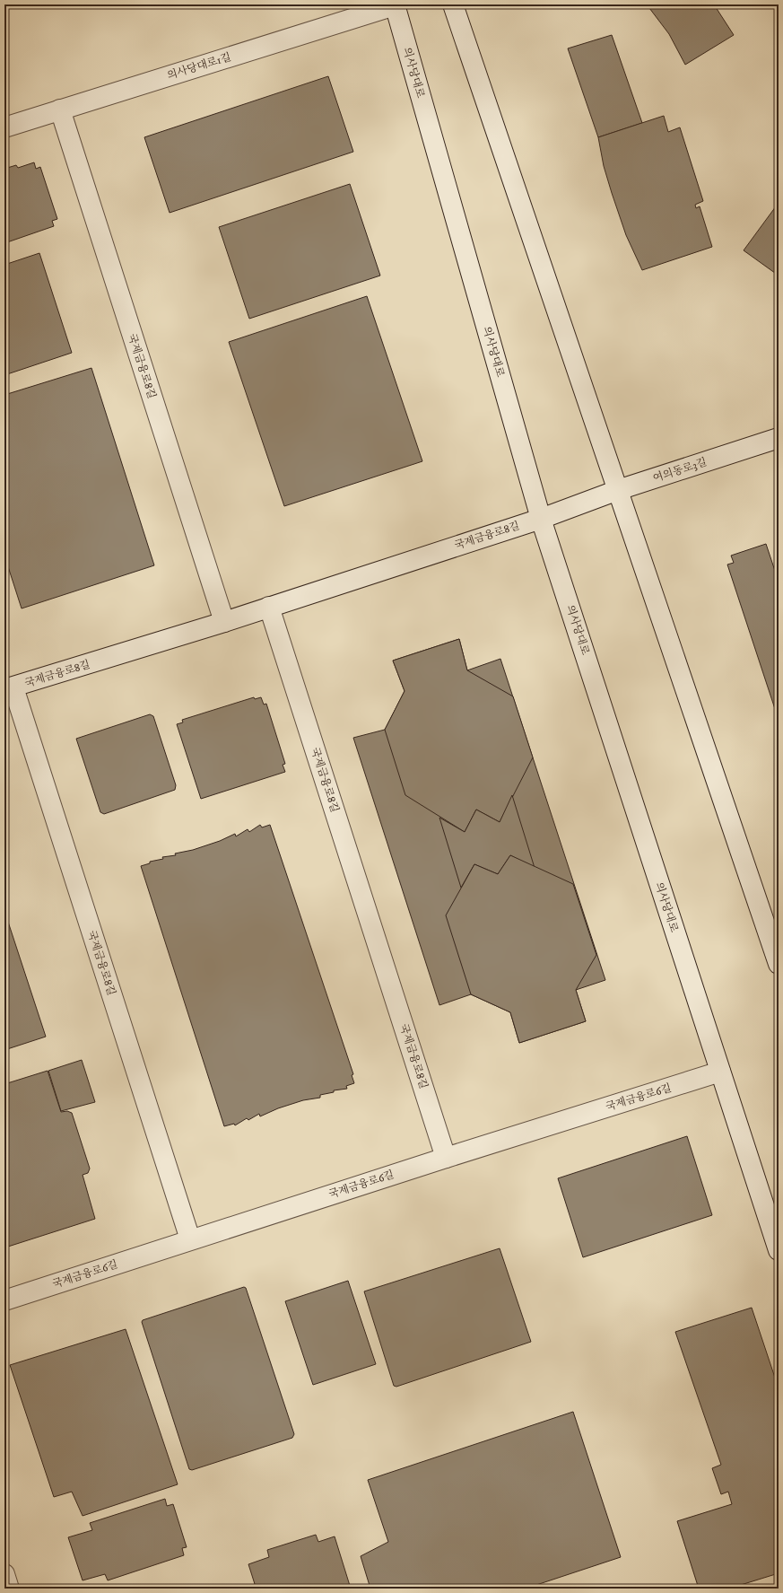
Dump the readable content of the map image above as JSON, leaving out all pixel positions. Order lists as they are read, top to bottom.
{
  "streets": {
    "street": [
      "의사당대로1길",
      "의사당대로",
      "국제금융로8길",
      "여의동로3길",
      "국제금융로6길"
    ]
  },
  "crossings": [
    ["의사당대로1길", "의사당대로"],
    ["의사당대로1길", "국제금융로8길"],
    ["의사당대로", "국제금융로8길"],
    ["의사당대로", "국제금융로6길"],
    ["국제금융로8길", "여의동로3길"],
    ["국제금융로8길", "국제금융로6길"]
  ]
}
